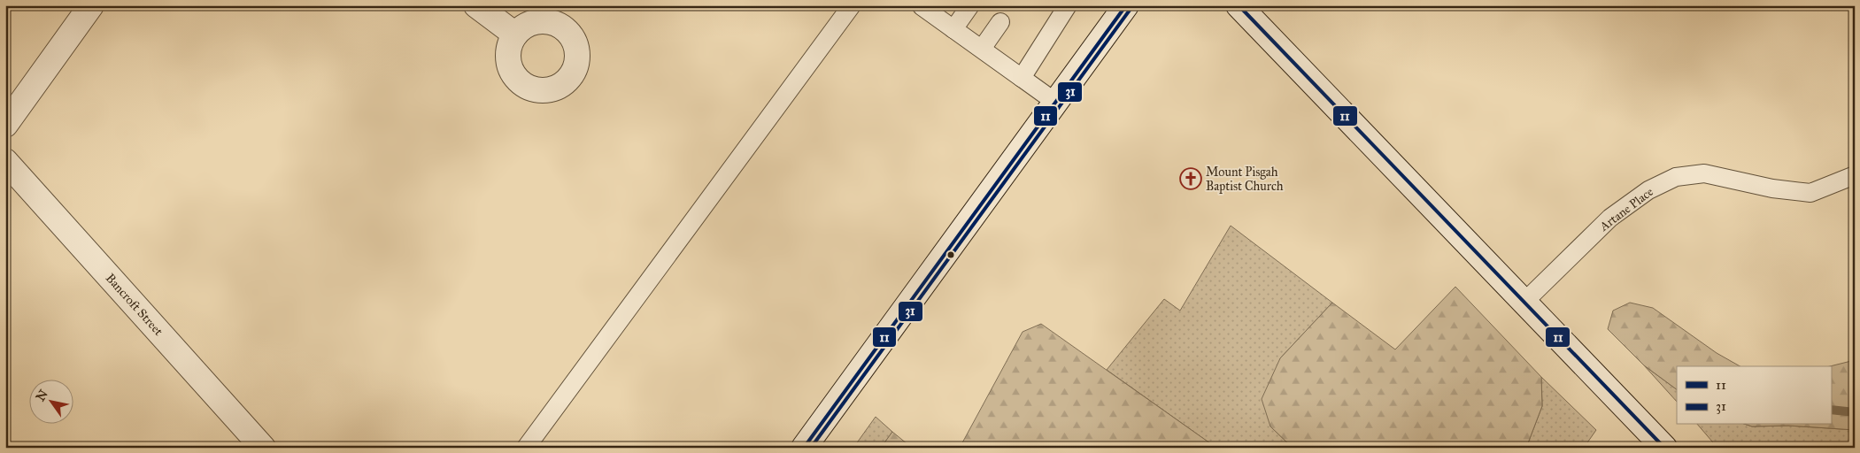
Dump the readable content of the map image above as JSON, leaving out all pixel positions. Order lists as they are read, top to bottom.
{
  "streets": {
    "street": ["Bancroft Street"],
    "lane": ["Artane Place"]
  },
  "places": {
    "church": ["Mount Pisgah Baptist Church"]
  },
  "lines": ["transit line 11", "transit line 31"],
  "legend": ["11", "31"],
  "north": "top left"
}
